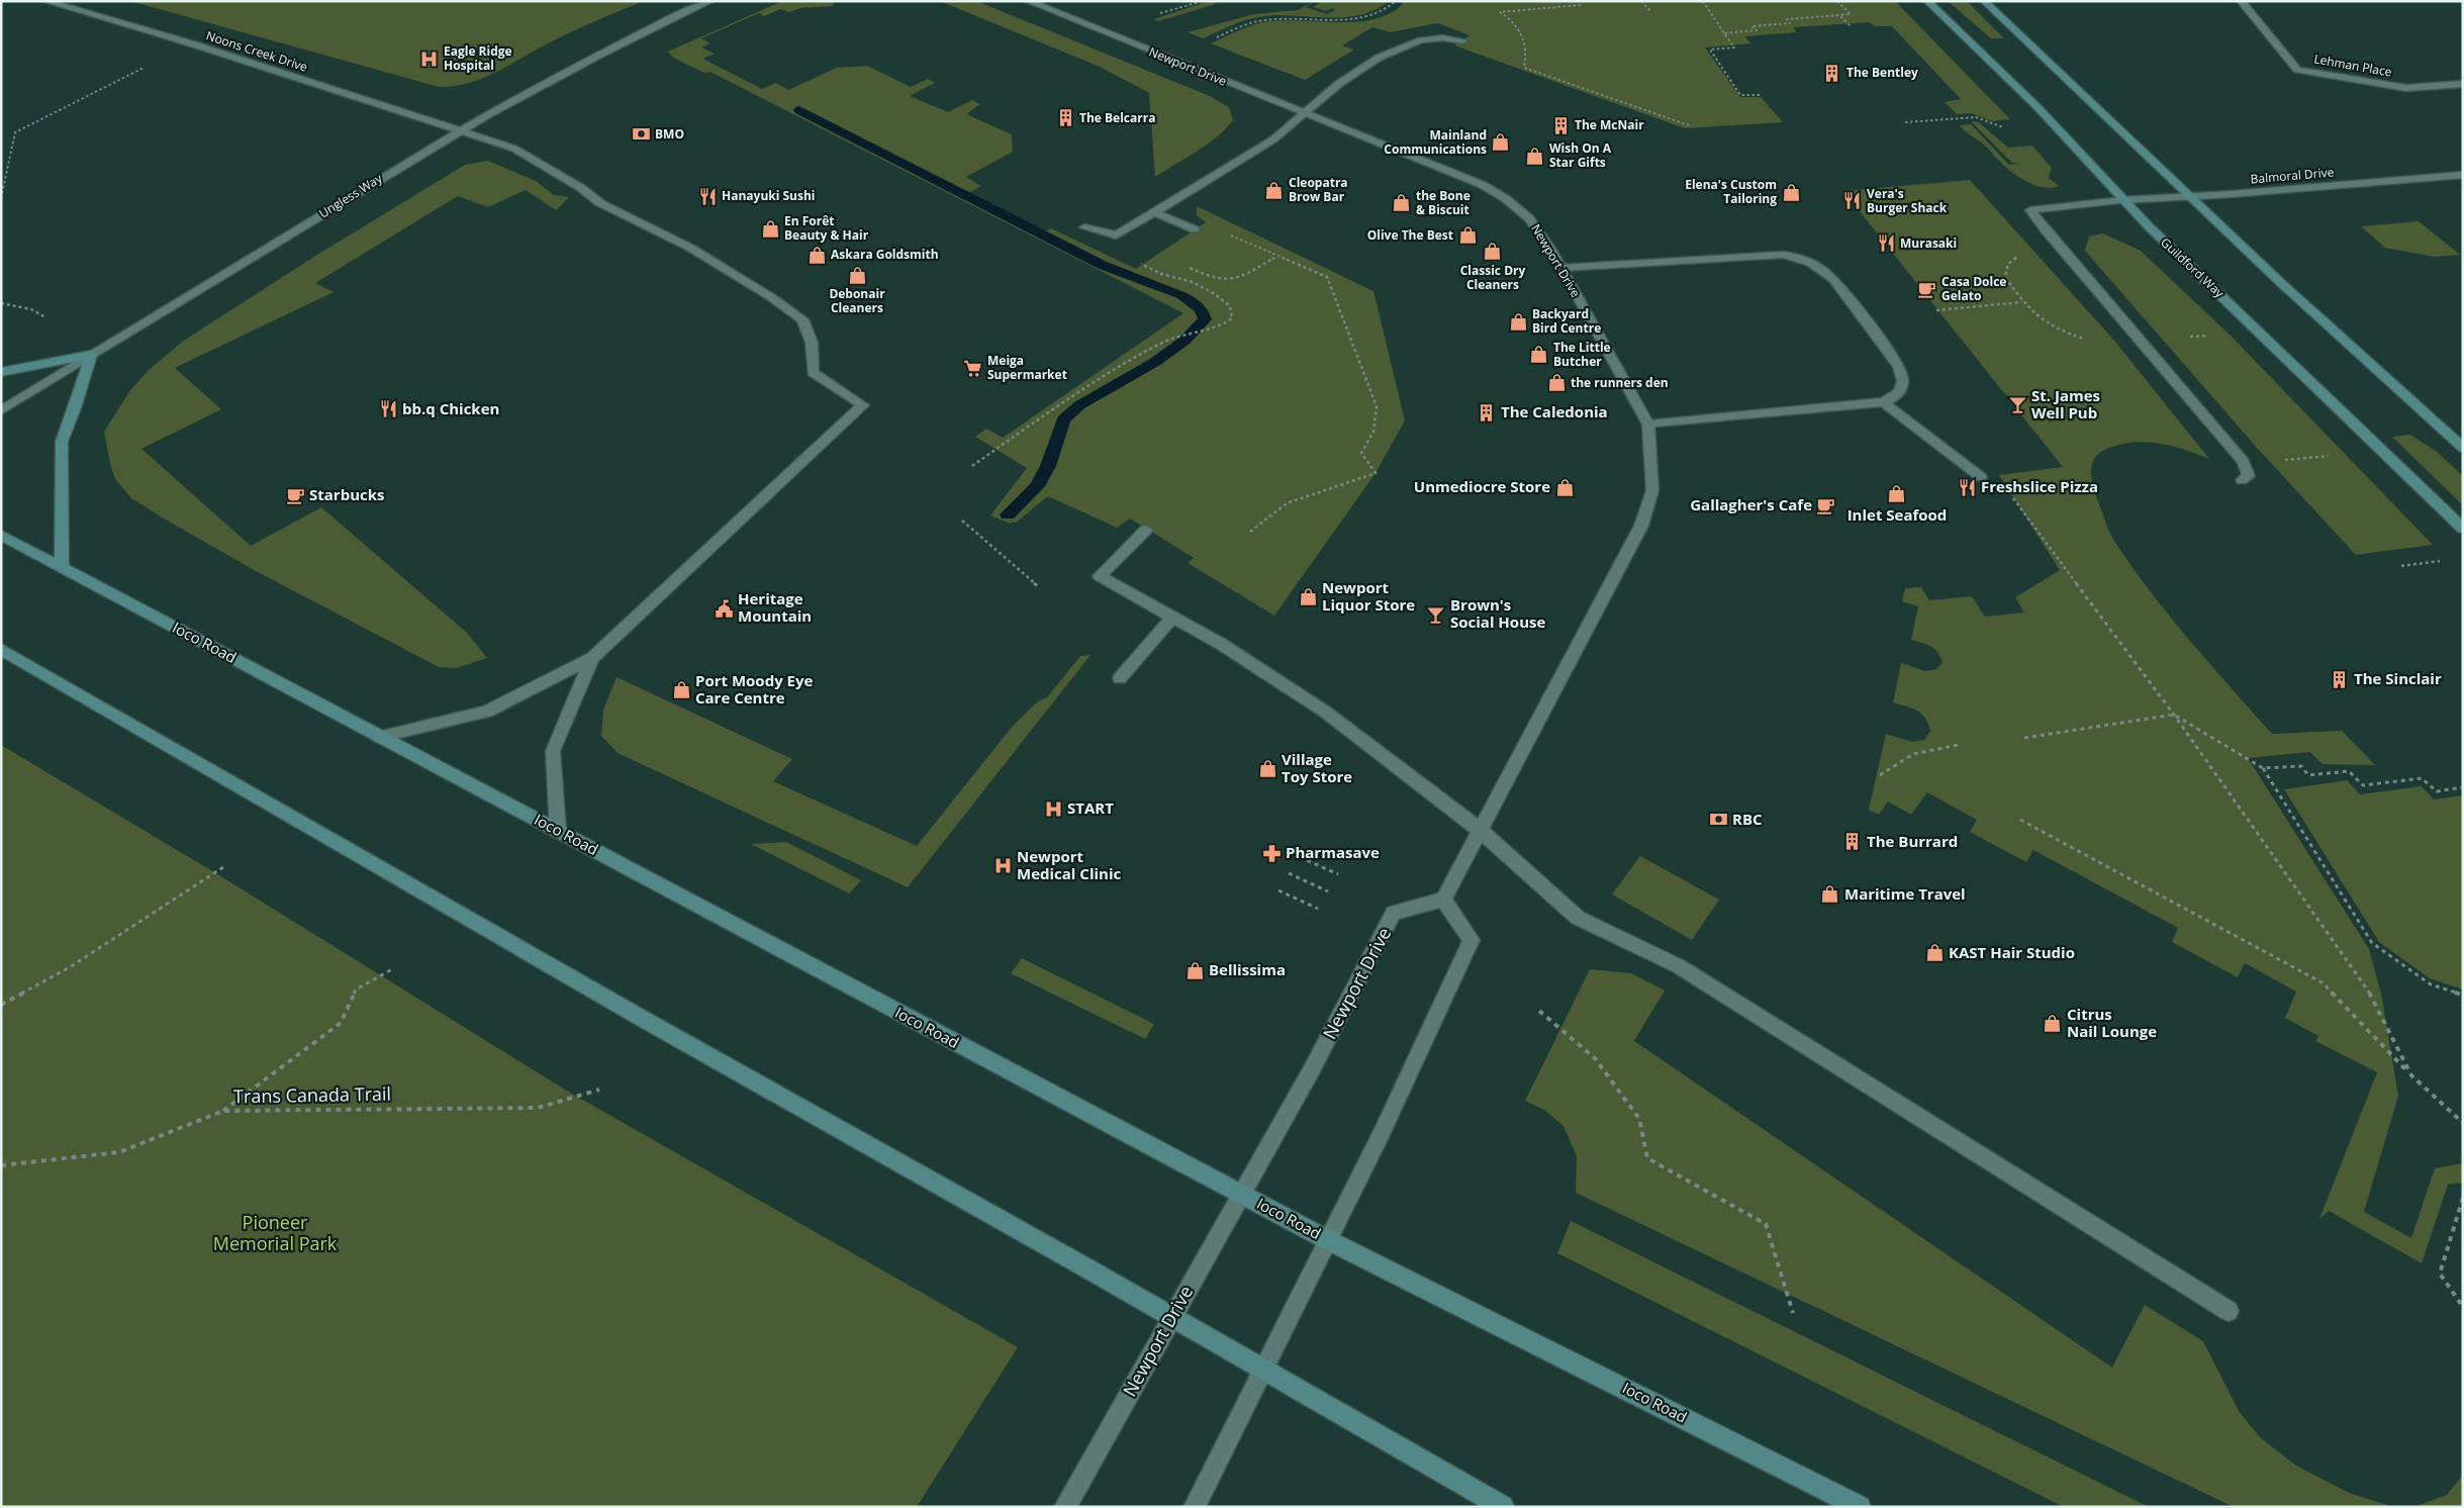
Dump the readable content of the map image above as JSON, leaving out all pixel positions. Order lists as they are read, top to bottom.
{
  "streets": {
    "main road": ["Guildford Way", "Ioco Road"],
    "street": [
      "Noons Creek Drive",
      "Lehman Place",
      "Newport Drive",
      "Balmoral Drive",
      "Ungless Way"
    ],
    "path": ["Trans Canada Trail"]
  },
  "crossings": [
    ["Noons Creek Drive", "Ungless Way"],
    ["Newport Drive", "Ioco Road"],
    ["Balmoral Drive", "Guildford Way"]
  ],
  "parks": ["Pioneer Memorial Park"],
  "places": {
    "hospital": ["Eagle Ridge Hospital", "START", "Newport Medical Clinic"],
    "building": [
      "The Bentley",
      "The Belcarra",
      "The McNair",
      "The Caledonia",
      "The Sinclair",
      "The Burrard"
    ],
    "bank": ["BMO", "RBC"],
    "shop": [
      "Mainland Communications",
      "Wish On A Star Gifts",
      "Cleopatra Brow Bar",
      "Elena's Custom Tailoring",
      "the Bone & Biscuit",
      "En Forêt Beauty & Hair",
      "Olive The Best",
      "Classic Dry Cleaners",
      "Askara Goldsmith",
      "Debonair Cleaners",
      "Backyard Bird Centre",
      "The Little Butcher",
      "the runners den",
      "Unmediocre Store",
      "Inlet Seafood",
      "Newport Liquor Store",
      "Port Moody Eye Care Centre",
      "Village Toy Store",
      "Maritime Travel",
      "KAST Hair Studio",
      "Bellissima",
      "Citrus Nail Lounge"
    ],
    "restaurant": [
      "Hanayuki Sushi",
      "Vera's Burger Shack",
      "Murasaki",
      "bb.q Chicken",
      "Freshslice Pizza"
    ],
    "cafe": ["Casa Dolce Gelato", "Starbucks", "Gallagher's Cafe"],
    "supermarket": ["Meiga Supermarket"],
    "bar": ["St. James Well Pub", "Brown's Social House"],
    "public building": ["Heritage Mountain"],
    "pharmacy": ["Pharmasave"]
  }
}
